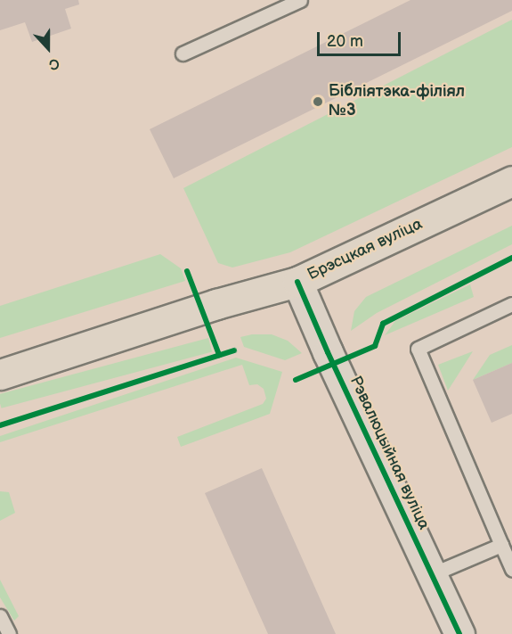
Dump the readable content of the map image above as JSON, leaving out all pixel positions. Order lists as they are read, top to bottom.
{
  "streets": {
    "main road": ["Брэсцкая вуліца"],
    "street": ["Рэвалюцыйная вуліца"]
  },
  "crossings": [
    ["Брэсцкая вуліца", "Рэвалюцыйная вуліца"]
  ],
  "places": ["Бібліятэка-філіял №3"],
  "scale_bar": "20 m",
  "north": "bottom"
}
